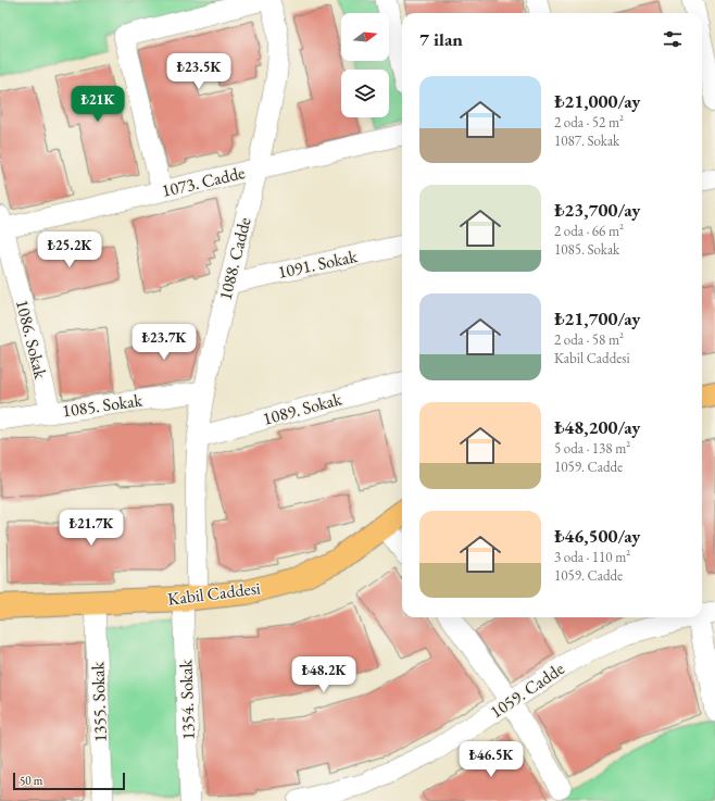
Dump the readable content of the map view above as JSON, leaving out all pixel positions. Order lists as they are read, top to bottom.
{
  "streets": {
    "main road": ["Kabil Caddesi"],
    "street": [
      "1073. Cadde",
      "1088. Cadde",
      "1091. Sokak",
      "1086. Sokak",
      "1085. Sokak",
      "1089. Sokak",
      "1059. Cadde",
      "1354. Sokak",
      "1355. Sokak"
    ]
  },
  "crossings": [
    ["1073. Cadde", "1088. Cadde"],
    ["1073. Cadde", "1086. Sokak"],
    ["1088. Cadde", "1091. Sokak"],
    ["1088. Cadde", "1085. Sokak"],
    ["1088. Cadde", "1089. Sokak"],
    ["1088. Cadde", "Kabil Caddesi"],
    ["1088. Cadde", "1354. Sokak"],
    ["1086. Sokak", "1085. Sokak"],
    ["Kabil Caddesi", "1354. Sokak"],
    ["Kabil Caddesi", "1355. Sokak"]
  ],
  "scale_bar": "50 m",
  "north": "right",
  "page": {
    "heading": "7 ilan",
    "price": [
      "₺23.5K",
      "₺21K",
      "₺25.2K",
      "₺23.7K",
      "₺21.7K",
      "₺48.2K",
      "₺46.5K"
    ],
    "list": [
      {
        "name": "₺21,000/ay",
        "note": "2 oda · 52 m² · 1087. Sokak"
      },
      {
        "name": "₺23,700/ay",
        "note": "2 oda · 66 m² · 1085. Sokak"
      },
      {
        "name": "₺21,700/ay",
        "note": "2 oda · 58 m² · Kabil Caddesi"
      },
      {
        "name": "₺48,200/ay",
        "note": "5 oda · 138 m² · 1059. Cadde"
      },
      {
        "name": "₺46,500/ay",
        "note": "3 oda · 110 m² · 1059. Cadde"
      }
    ],
    "scale": "50 m"
  }
}
